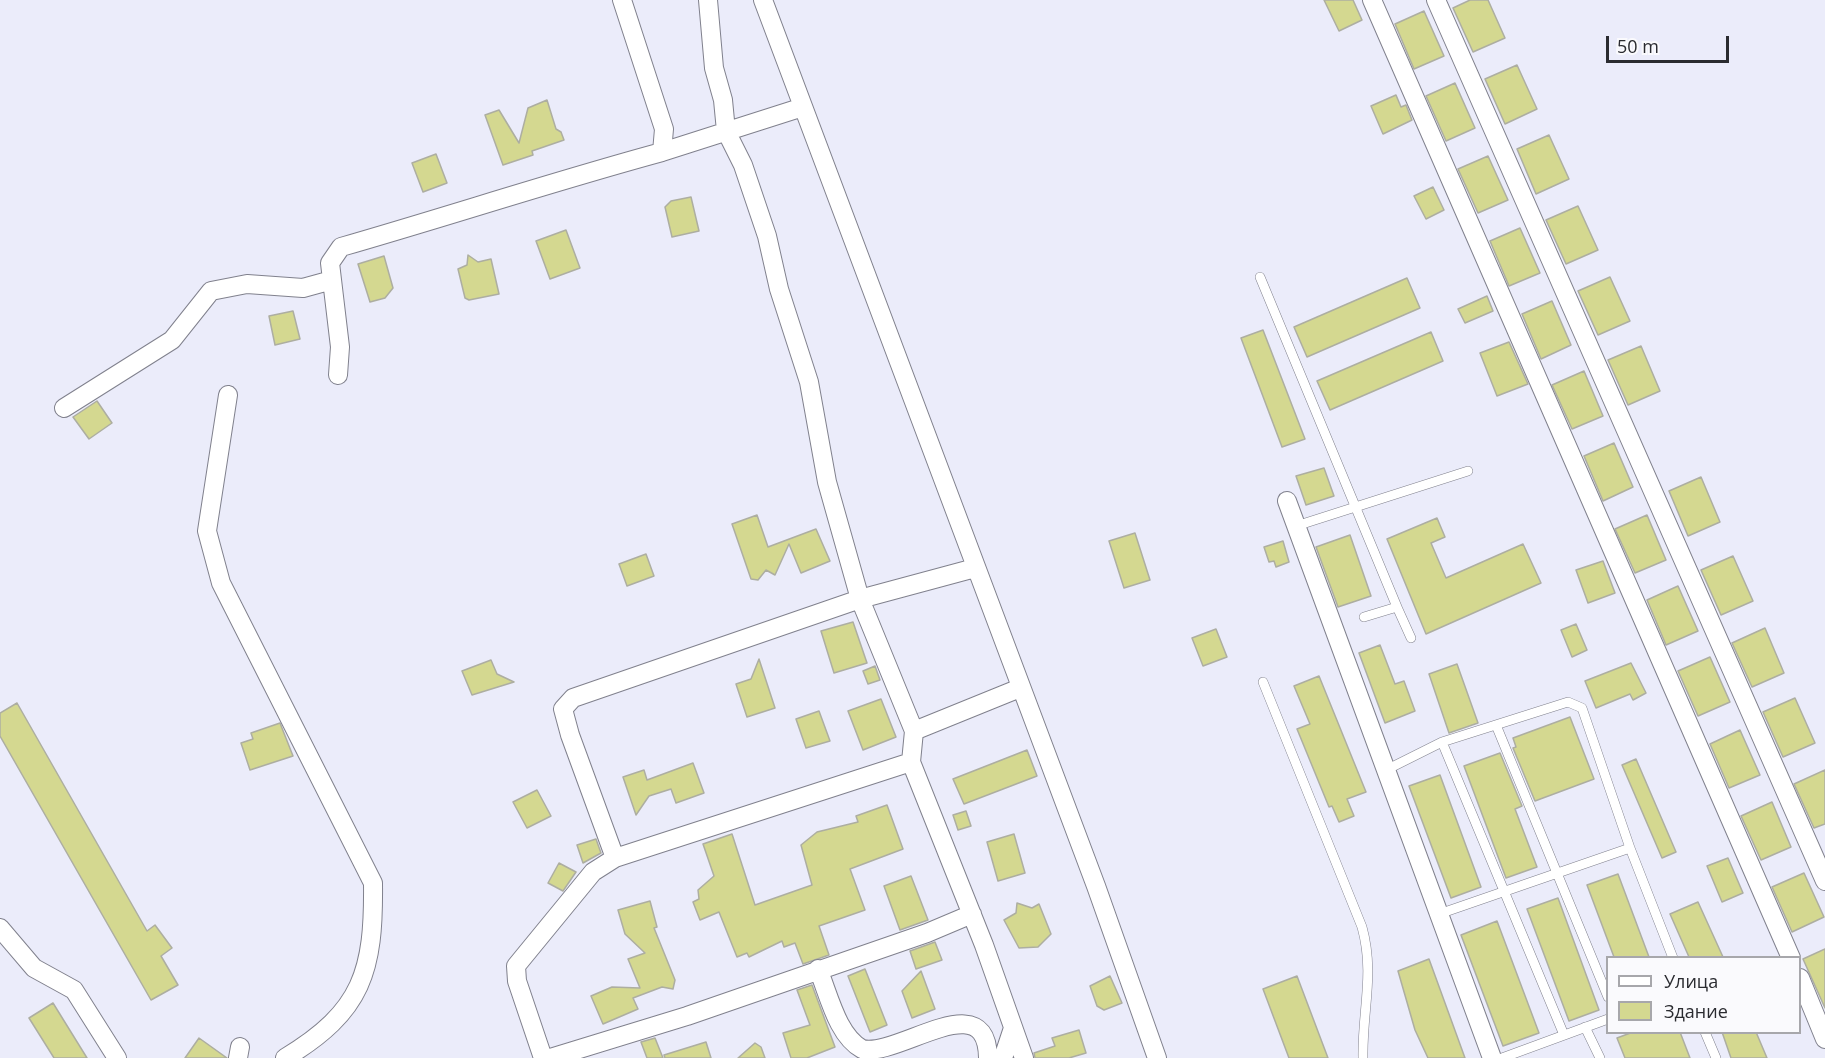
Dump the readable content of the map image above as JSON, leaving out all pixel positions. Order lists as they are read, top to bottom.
{
  "legend": ["Улица", "Здание"],
  "scale_bar": "50 m"
}
